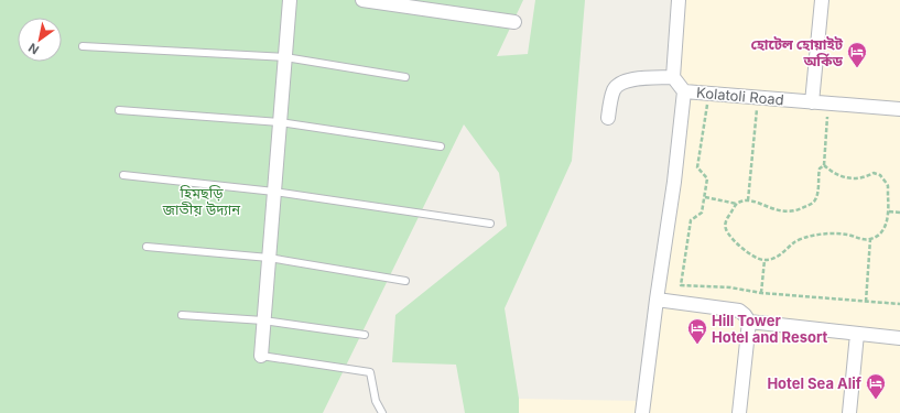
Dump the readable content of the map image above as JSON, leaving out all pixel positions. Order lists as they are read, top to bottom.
{
  "streets": {
    "street": ["Kolatoli Road"]
  },
  "parks": ["হিমছড়ি জাতীয় উদ্যান"],
  "places": {
    "hotel": ["হোটেল হোয়াইট অর্কিড", "Hill Tower Hotel and Resort", "Hotel Sea Alif"]
  },
  "north": "bottom left"
}
